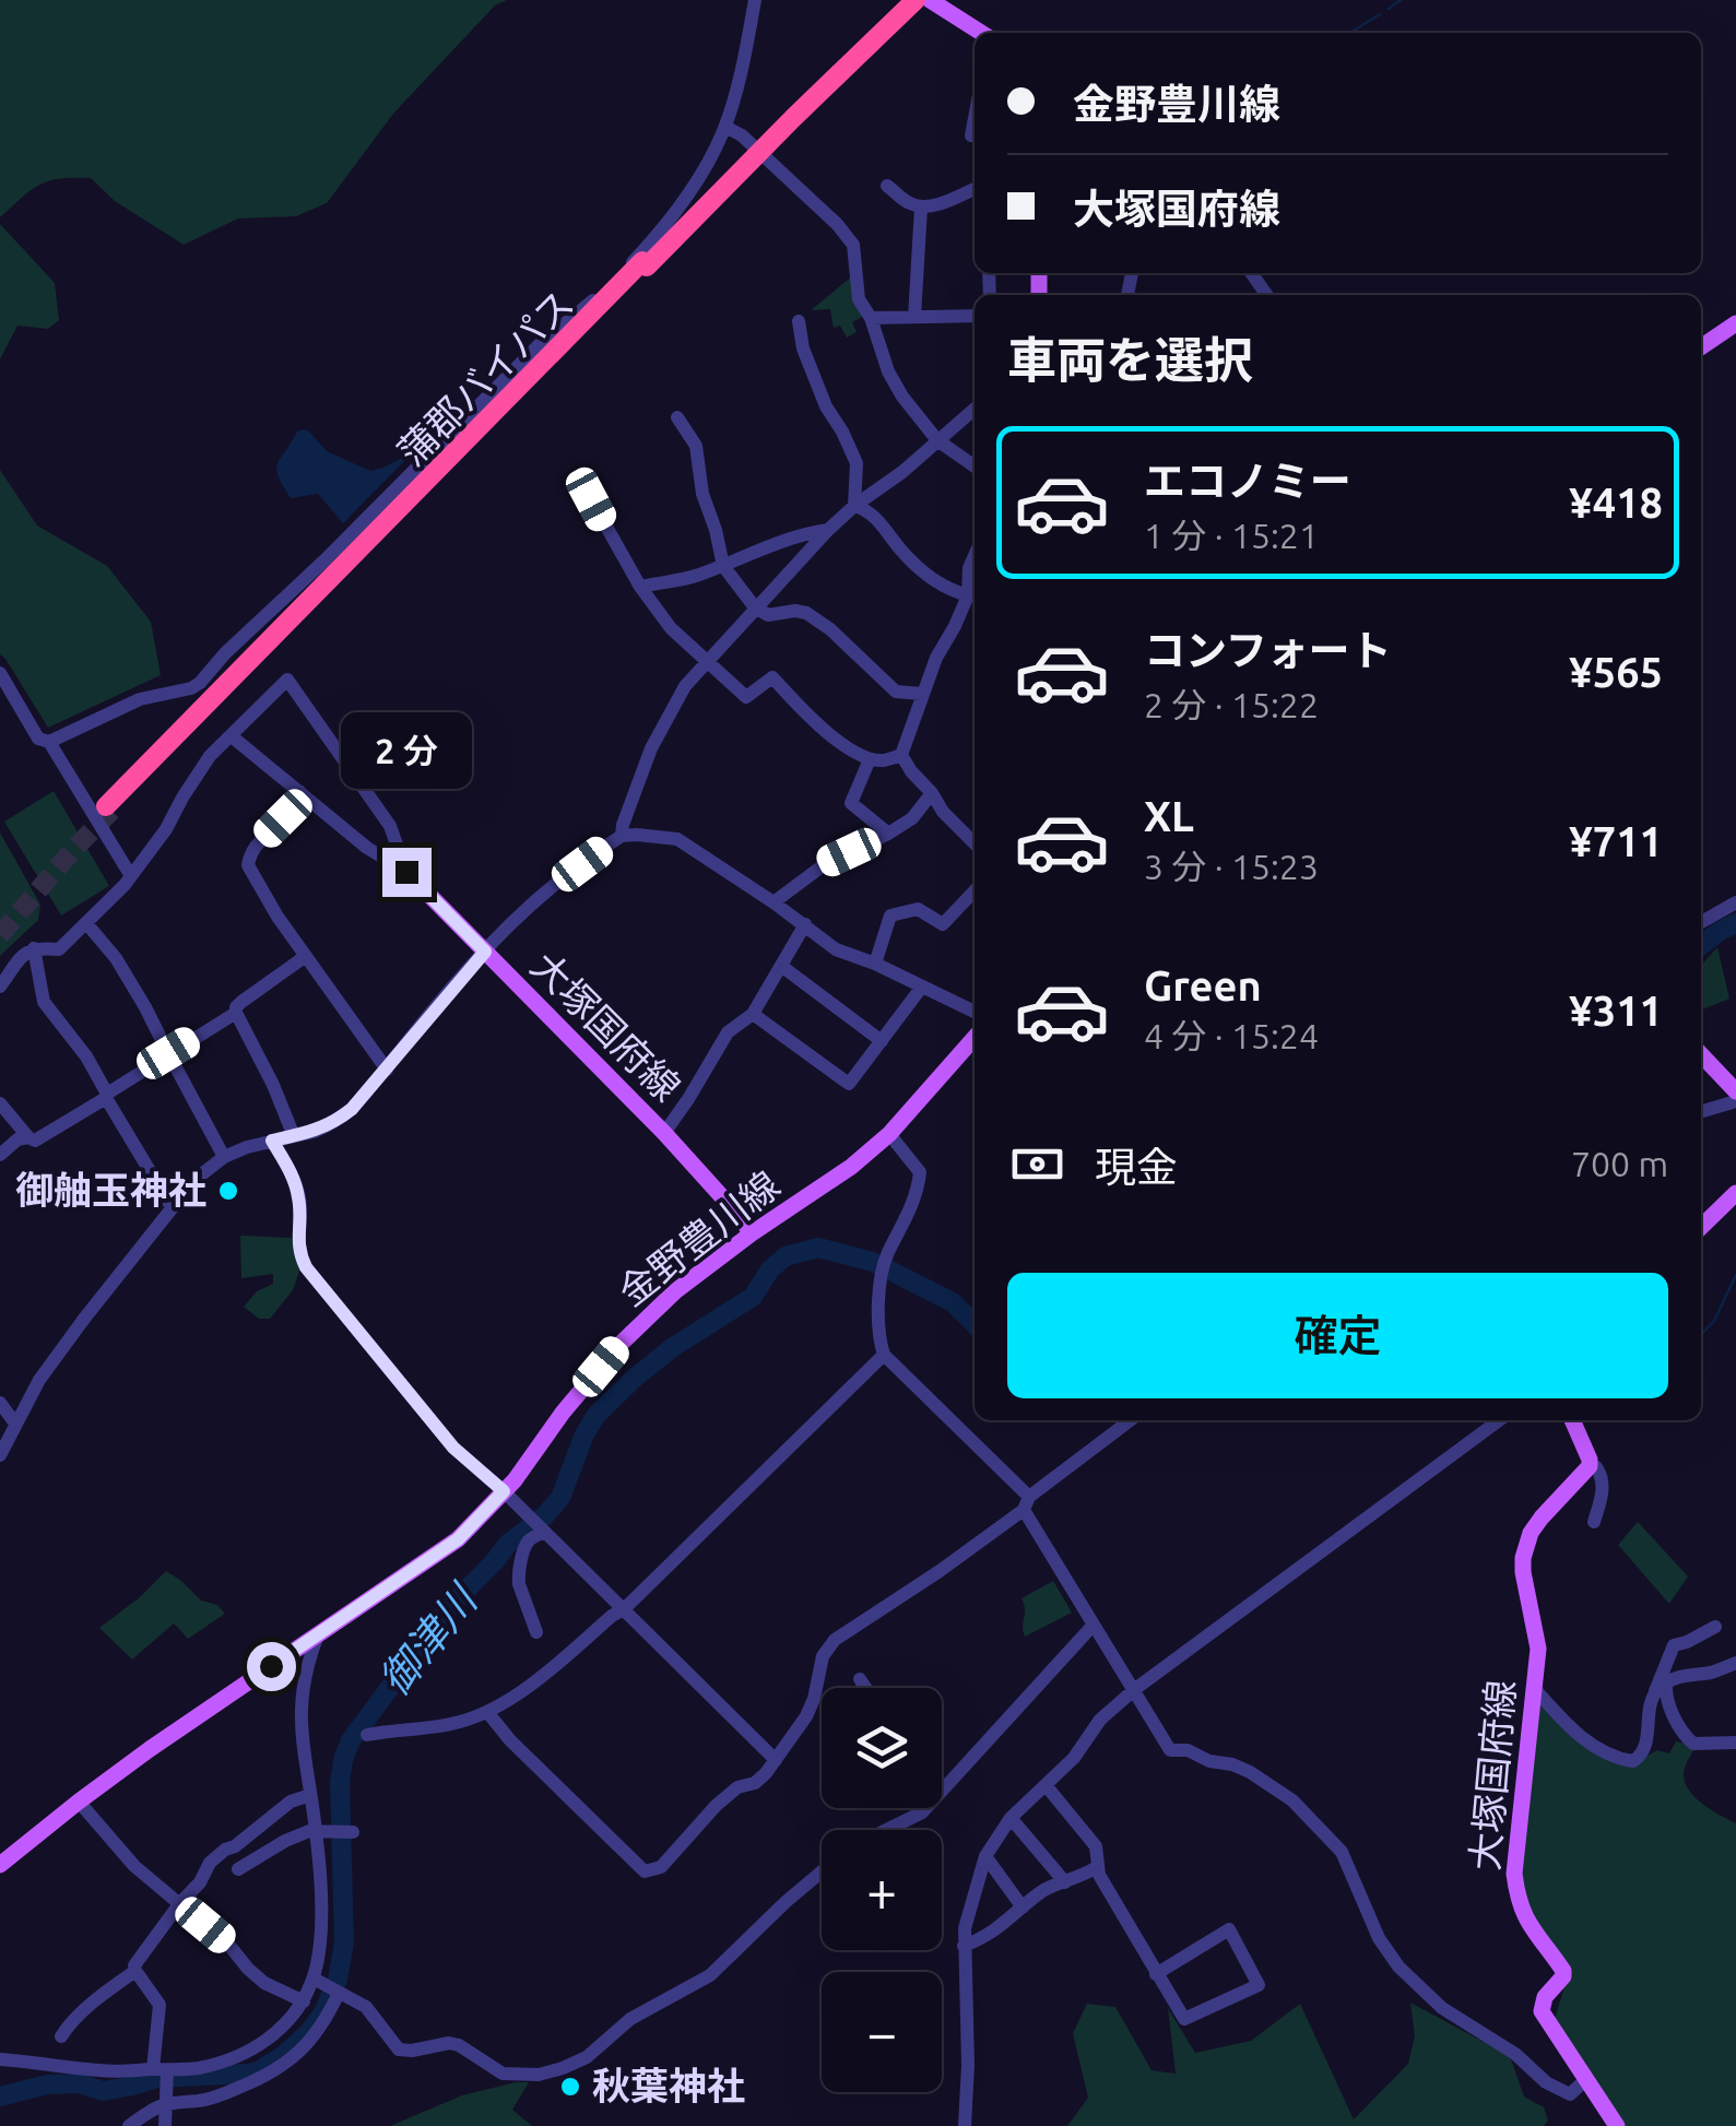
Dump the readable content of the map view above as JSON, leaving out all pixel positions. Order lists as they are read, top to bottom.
{
  "streets": {
    "highway": ["蒲郡バイパス"],
    "main road": ["大塚国府線", "金野豊川線"]
  },
  "crossings": [
    ["大塚国府線", "金野豊川線"]
  ],
  "water": ["御津川"],
  "places": ["御舳玉神社", "秋葉神社"],
  "page": {
    "banner": ["金野豊川線", "大塚国府線"],
    "heading": "車両を選択",
    "list": [
      {
        "name": "エコノミー",
        "note": "1 分 · 15:21",
        "value": "¥418"
      },
      {
        "name": "コンフォート",
        "note": "2 分 · 15:22",
        "value": "¥565"
      },
      {
        "name": "XL",
        "note": "3 分 · 15:23",
        "value": "¥711"
      },
      {
        "name": "Green",
        "note": "4 分 · 15:24",
        "value": "¥311"
      }
    ],
    "bubble": "2 分",
    "pay": ["現金", "700 m"],
    "buttons": "確定",
    "map_buttons": ["+", "−"]
  }
}
